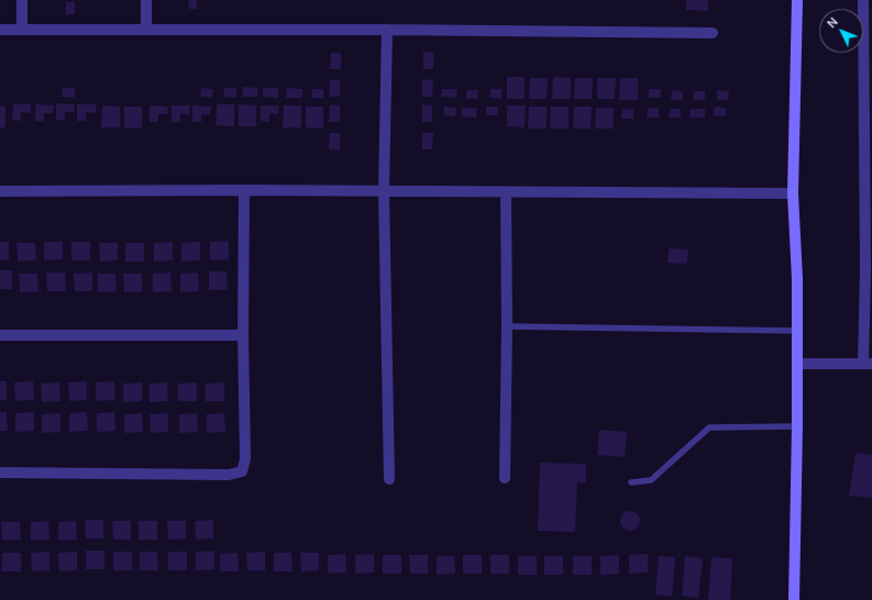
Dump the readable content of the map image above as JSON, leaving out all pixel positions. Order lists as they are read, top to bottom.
{
  "north": "top left"
}
